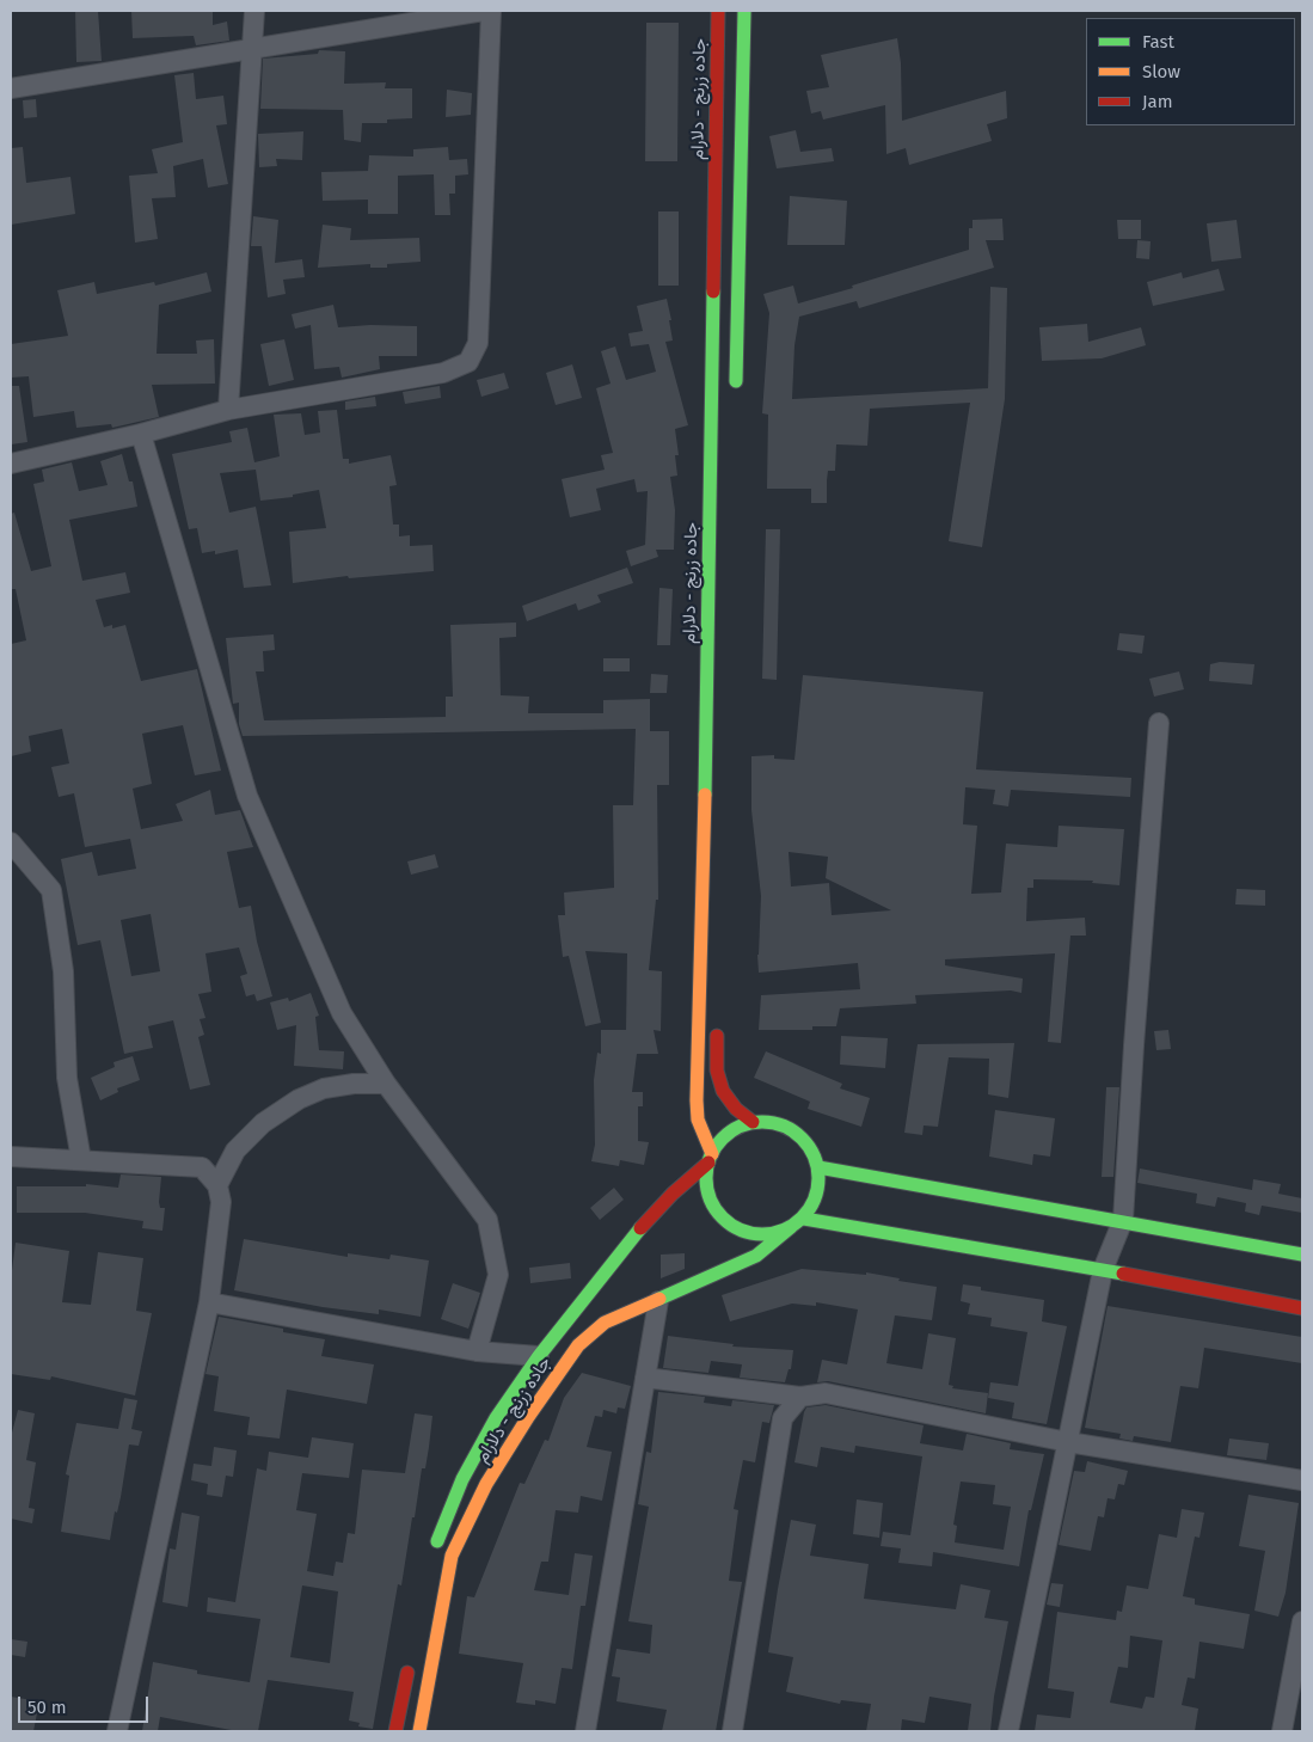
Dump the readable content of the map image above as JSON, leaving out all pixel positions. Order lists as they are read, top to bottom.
{
  "streets": {
    "main road": ["جاده زرنج - دلارام"]
  },
  "legend": ["Fast", "Slow", "Jam"],
  "scale_bar": "50 m"
}
